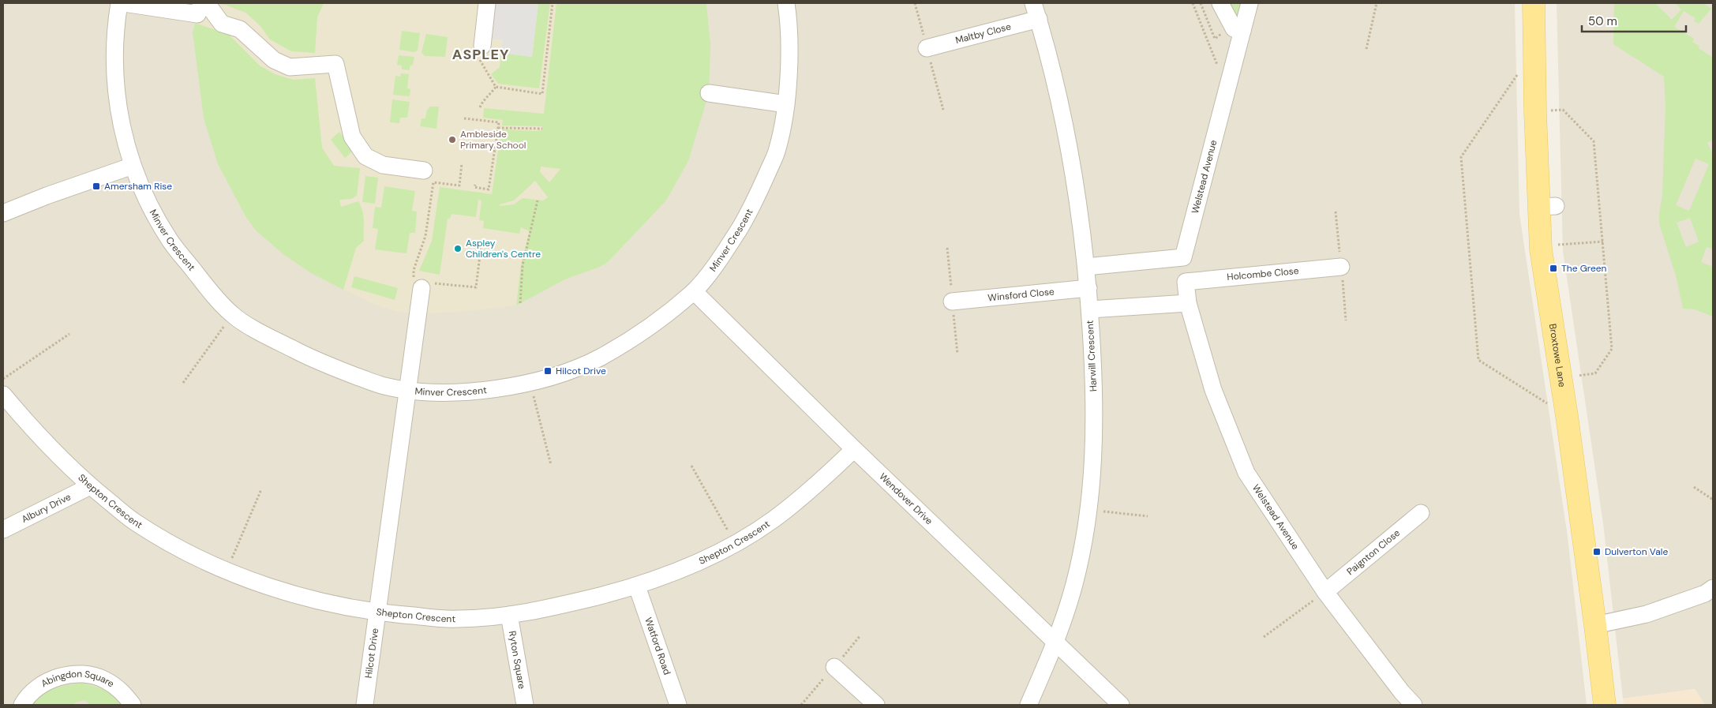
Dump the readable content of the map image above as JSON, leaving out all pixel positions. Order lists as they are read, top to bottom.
{
  "streets": {
    "main road": ["Broxtowe Lane"],
    "street": [
      "Maltby Close",
      "Welstead Avenue",
      "Minver Crescent",
      "Holcombe Close",
      "Winsford Close",
      "Harwill Crescent",
      "Wendover Drive",
      "Shepton Crescent",
      "Albury Drive",
      "Paignton Close",
      "Watford Road",
      "Hilcot Drive",
      "Ryton Square",
      "Abingdon Square"
    ]
  },
  "crossings": [
    ["Maltby Close", "Harwill Crescent"],
    ["Welstead Avenue", "Holcombe Close"],
    ["Welstead Avenue", "Harwill Crescent"],
    ["Welstead Avenue", "Paignton Close"],
    ["Minver Crescent", "Wendover Drive"],
    ["Minver Crescent", "Hilcot Drive"],
    ["Winsford Close", "Harwill Crescent"],
    ["Harwill Crescent", "Wendover Drive"],
    ["Wendover Drive", "Shepton Crescent"],
    ["Shepton Crescent", "Albury Drive"],
    ["Shepton Crescent", "Watford Road"],
    ["Shepton Crescent", "Hilcot Drive"],
    ["Shepton Crescent", "Ryton Square"]
  ],
  "districts": ["ASPLEY"],
  "places": {
    "other": ["Ambleside Primary School", "Aspley Children's Centre"],
    "transit": [
      "Amersham Rise",
      "The Green",
      "Hilcot Drive",
      "Dulverton Vale"
    ]
  },
  "scale_bar": "50 m"
}
